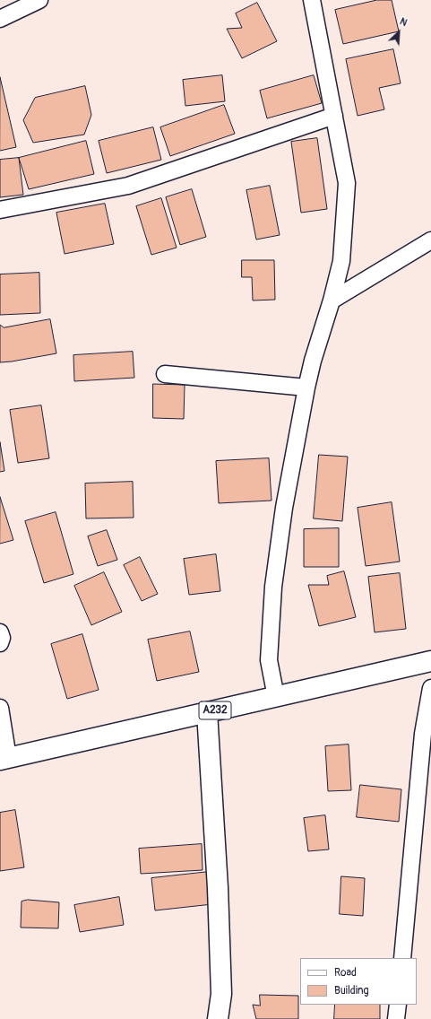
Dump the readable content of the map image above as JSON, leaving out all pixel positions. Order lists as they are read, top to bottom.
{
  "streets": {
    "main road": ["A232"]
  },
  "legend": ["Road", "Building"],
  "north": "top right"
}
